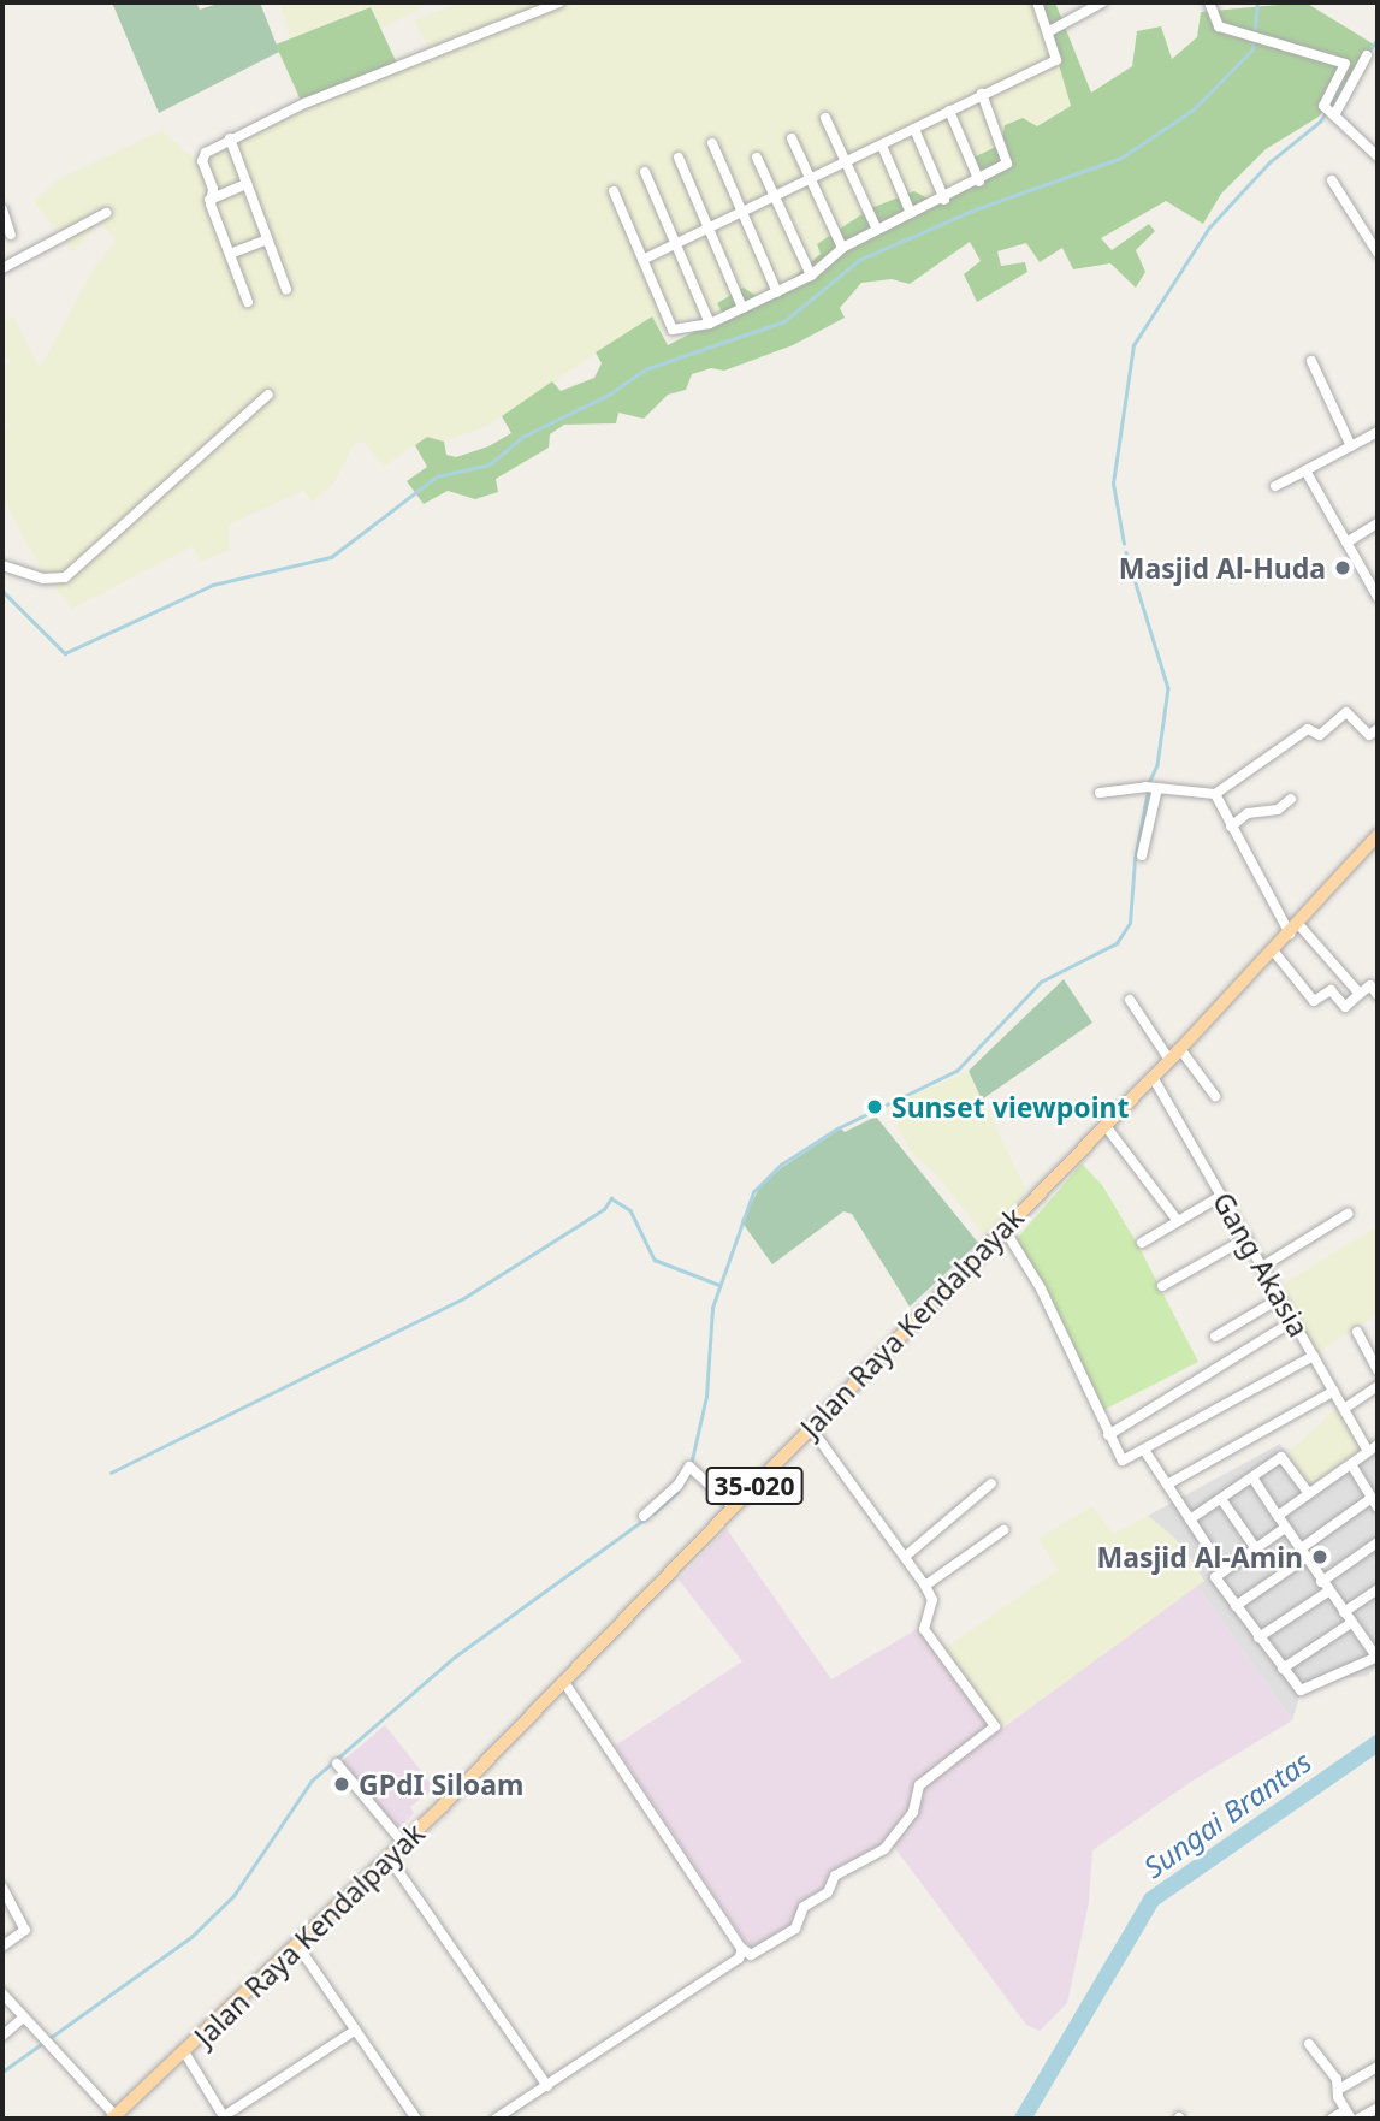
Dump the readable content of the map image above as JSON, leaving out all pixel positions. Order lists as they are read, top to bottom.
{
  "streets": {
    "main road": ["Jalan Raya Kendalpayak", "35-020"],
    "street": ["Gang Akasia"]
  },
  "crossings": [
    ["Gang Akasia", "Jalan Raya Kendalpayak"]
  ],
  "water": ["Sungai Brantas"],
  "places": [
    "Masjid Al-Huda",
    "Sunset viewpoint",
    "Masjid Al-Amin",
    "GPdI Siloam"
  ]
}
